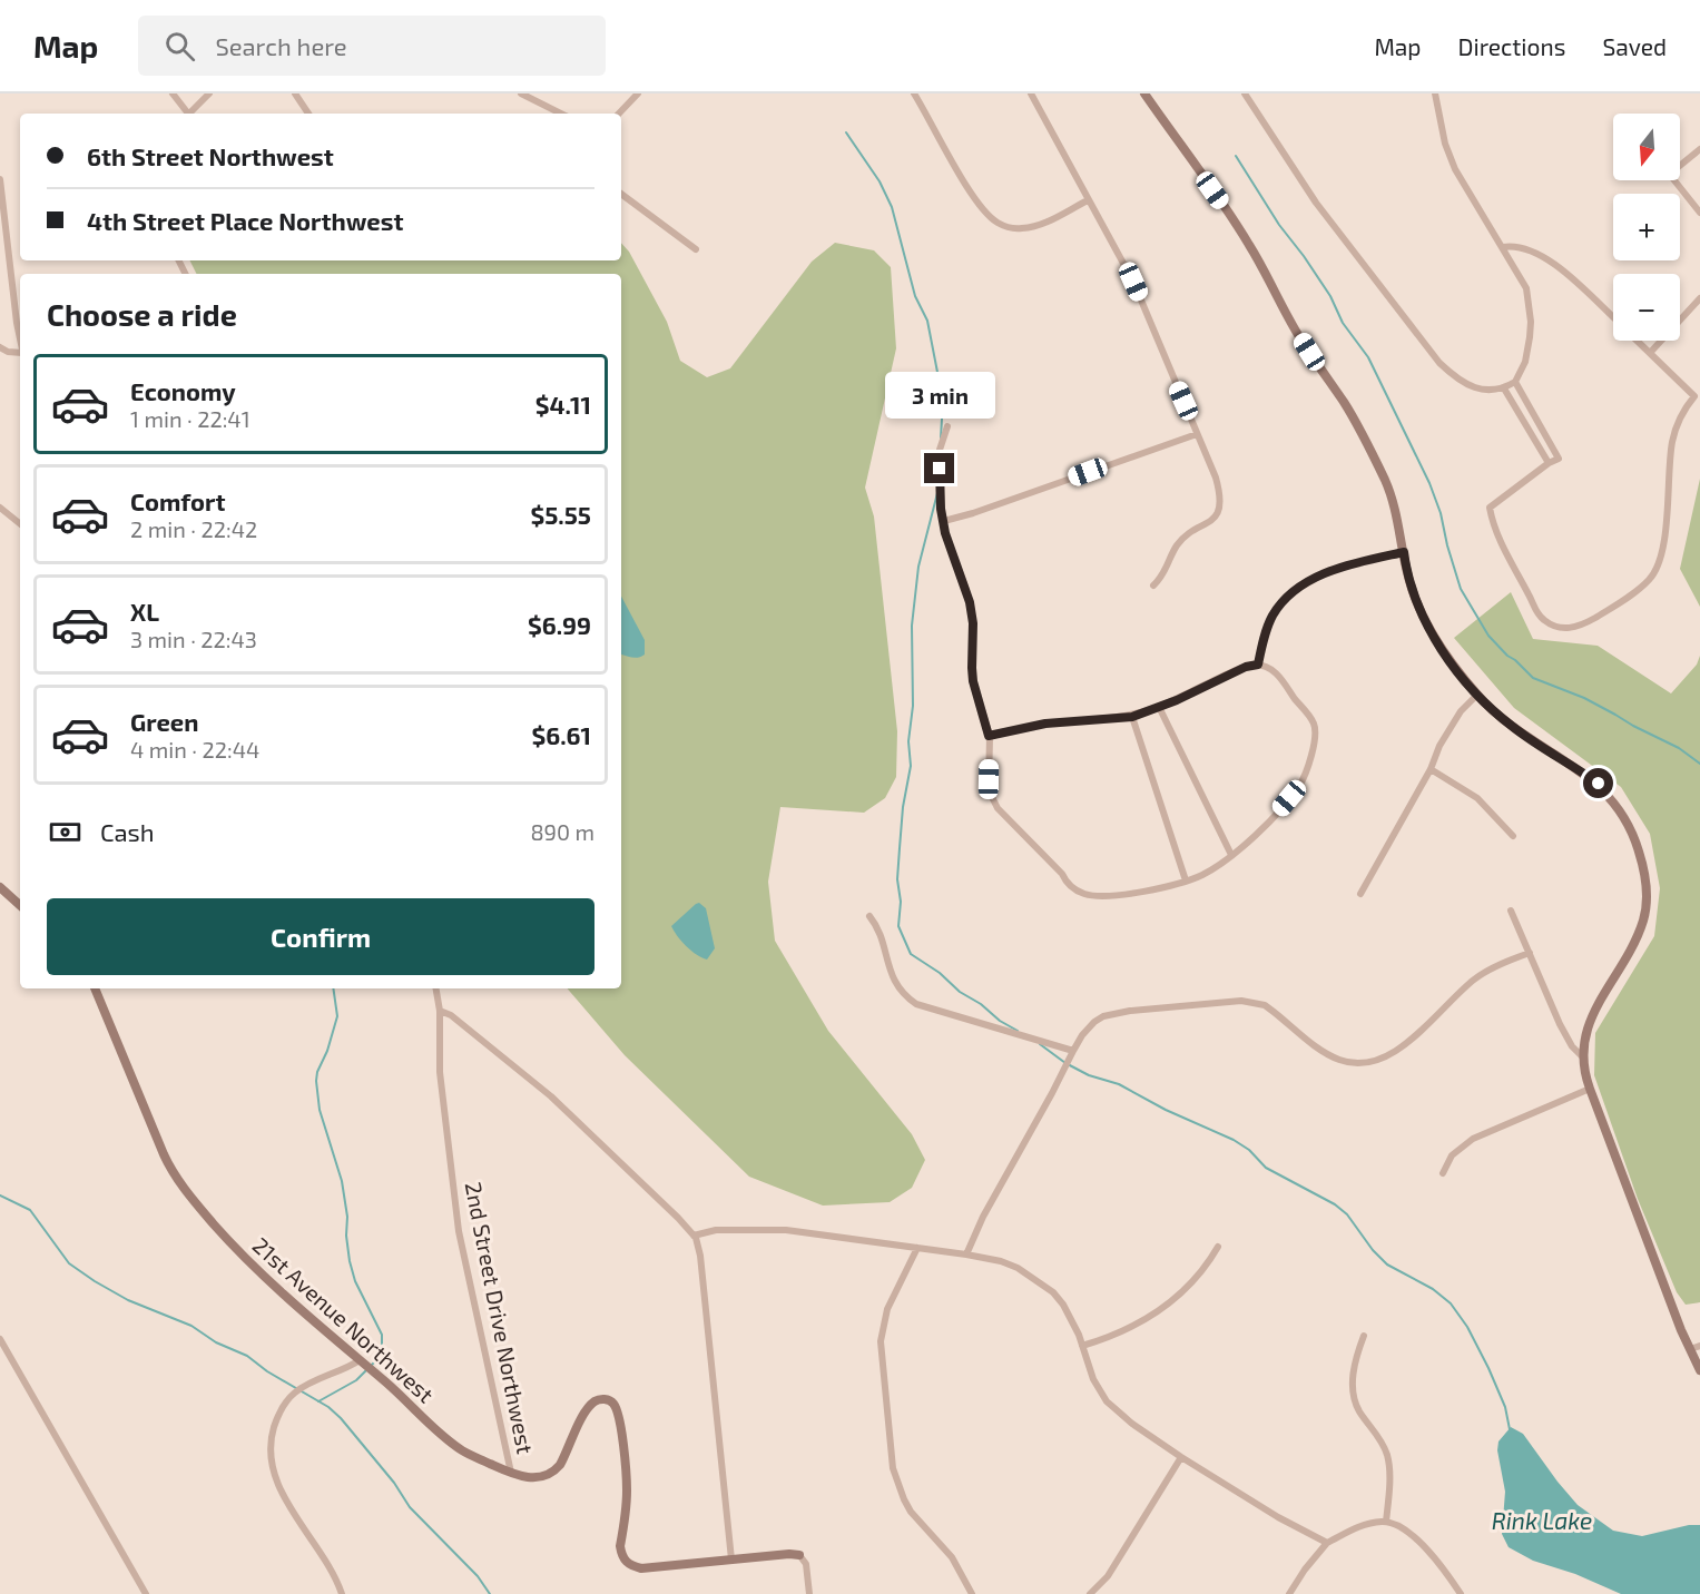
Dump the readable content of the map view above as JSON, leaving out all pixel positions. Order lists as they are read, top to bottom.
{
  "streets": {
    "street": ["2nd Street Drive Northwest", "21st Avenue Northwest"]
  },
  "crossings": [
    ["2nd Street Drive Northwest", "21st Avenue Northwest"]
  ],
  "water": ["Rink Lake"],
  "north": "bottom",
  "page": {
    "header": "Map",
    "search": "Search here",
    "nav": ["Map", "Directions", "Saved"],
    "map_buttons": ["+", "−"],
    "banner": ["6th Street Northwest", "4th Street Place Northwest"],
    "heading": "Choose a ride",
    "list": [
      {
        "name": "Economy",
        "note": "1 min · 22:41",
        "value": "$4.11"
      },
      {
        "name": "Comfort",
        "note": "2 min · 22:42",
        "value": "$5.55"
      },
      {
        "name": "XL",
        "note": "3 min · 22:43",
        "value": "$6.99"
      },
      {
        "name": "Green",
        "note": "4 min · 22:44",
        "value": "$6.61"
      }
    ],
    "bubble": "3 min",
    "pay": ["Cash", "890 m"],
    "buttons": "Confirm"
  }
}
